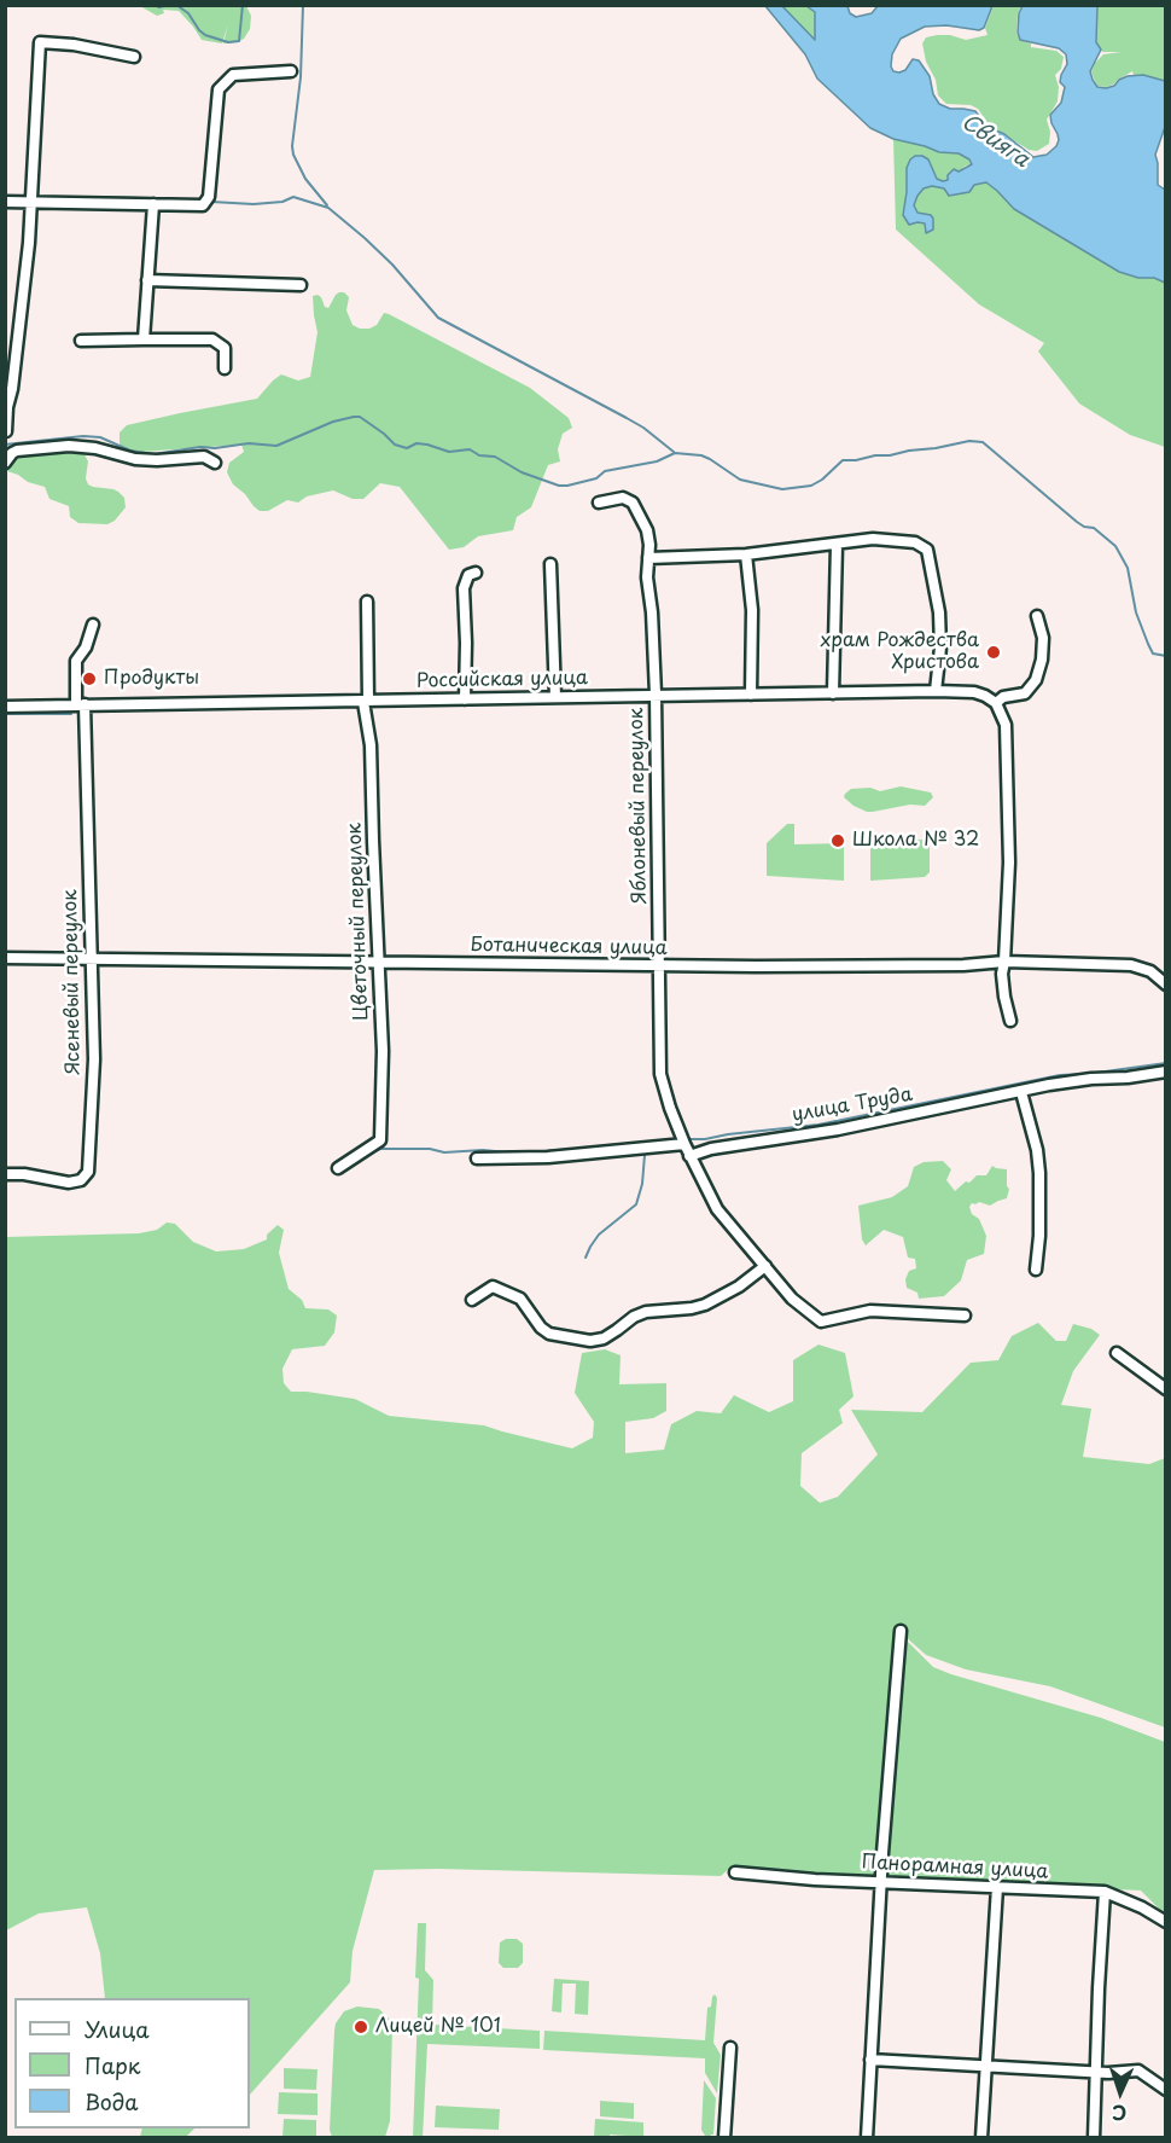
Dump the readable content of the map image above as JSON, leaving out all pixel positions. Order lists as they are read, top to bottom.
{
  "streets": {
    "street": [
      "Российская улица",
      "Яблоневый переулок",
      "Цветочный переулок",
      "Ботаническая улица",
      "Ясеневый переулок",
      "улица Труда",
      "Панорамная улица"
    ]
  },
  "crossings": [
    ["Российская улица", "Яблоневый переулок"],
    ["Российская улица", "Цветочный переулок"],
    ["Российская улица", "Ясеневый переулок"],
    ["Яблоневый переулок", "Ботаническая улица"],
    ["Яблоневый переулок", "улица Труда"],
    ["Цветочный переулок", "Ботаническая улица"],
    ["Ботаническая улица", "Ясеневый переулок"]
  ],
  "water": ["Свияга"],
  "places": [
    "храм Рождества Христова",
    "Продукты",
    "Школа № 32",
    "Лицей № 101"
  ],
  "legend": ["Улица", "Парк", "Вода"],
  "north": "bottom"
}
